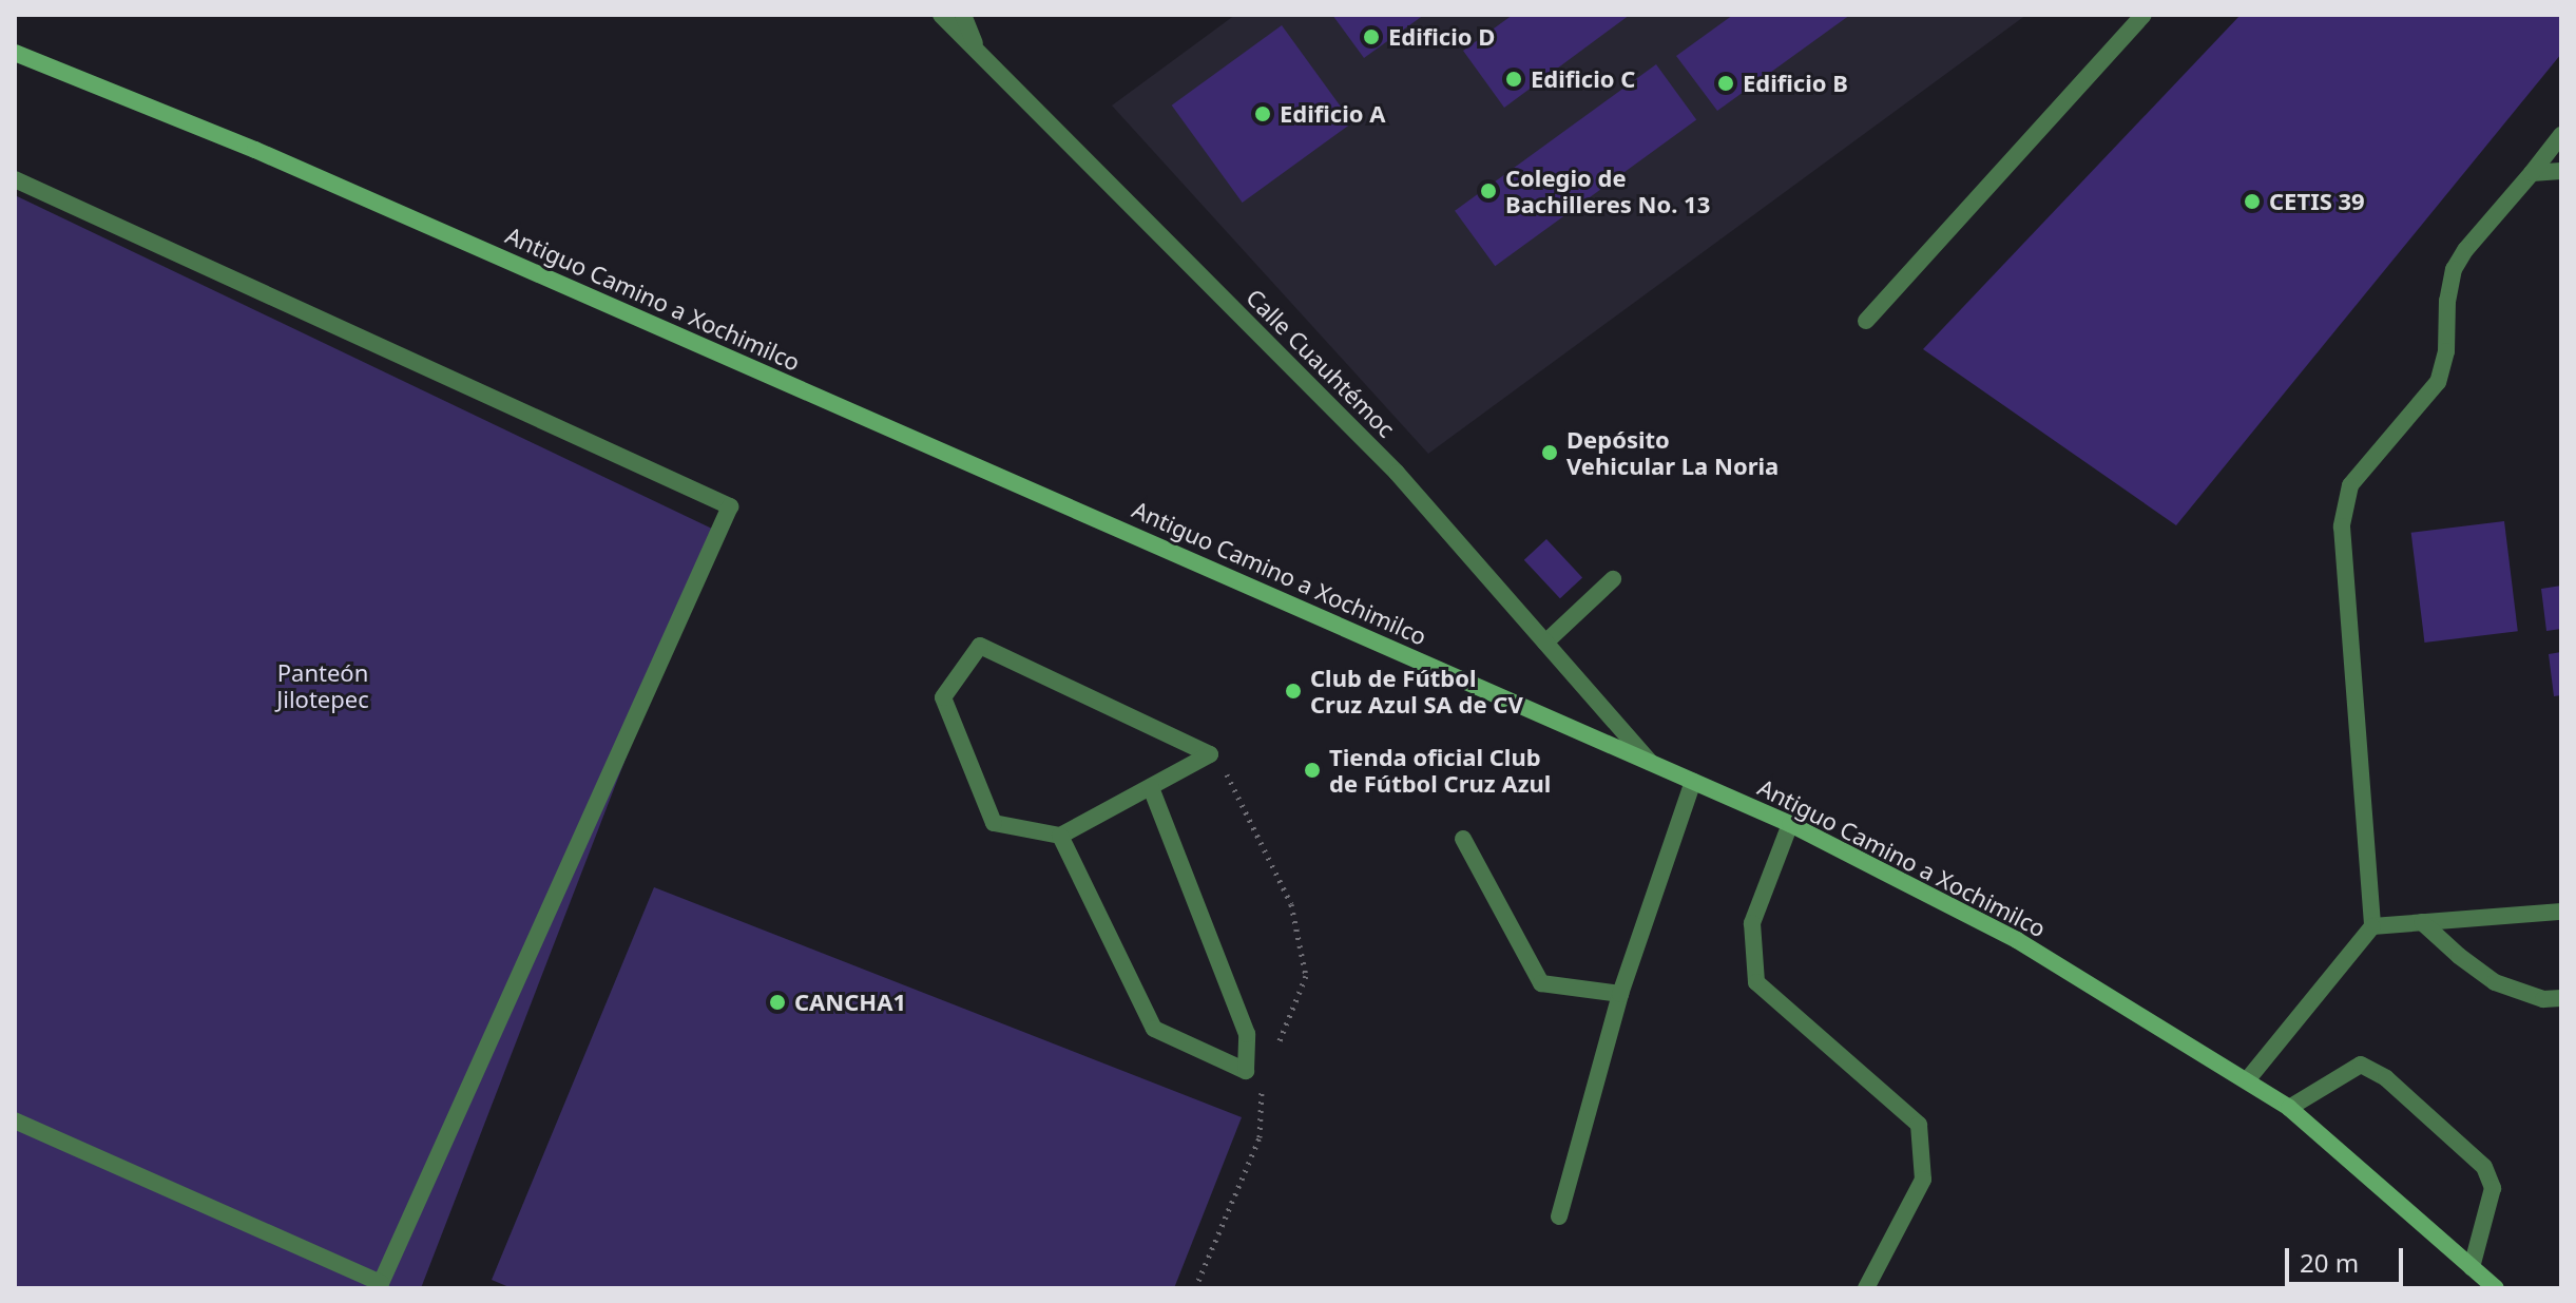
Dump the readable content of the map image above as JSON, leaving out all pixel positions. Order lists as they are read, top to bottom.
{
  "streets": {
    "main road": ["Antiguo Camino a Xochimilco"],
    "street": ["Calle Cuauhtémoc"]
  },
  "crossings": [
    ["Antiguo Camino a Xochimilco", "Calle Cuauhtémoc"]
  ],
  "parks": ["Panteón Jilotepec"],
  "places": [
    "Edificio D",
    "Edificio C",
    "Edificio B",
    "Edificio A",
    "Colegio de Bachilleres No. 13",
    "CETIS 39",
    "Depósito Vehicular La Noria",
    "Club de Fútbol Cruz Azul SA de CV",
    "Tienda oficial Club de Fútbol Cruz Azul",
    "CANCHA1"
  ],
  "scale_bar": "20 m"
}
